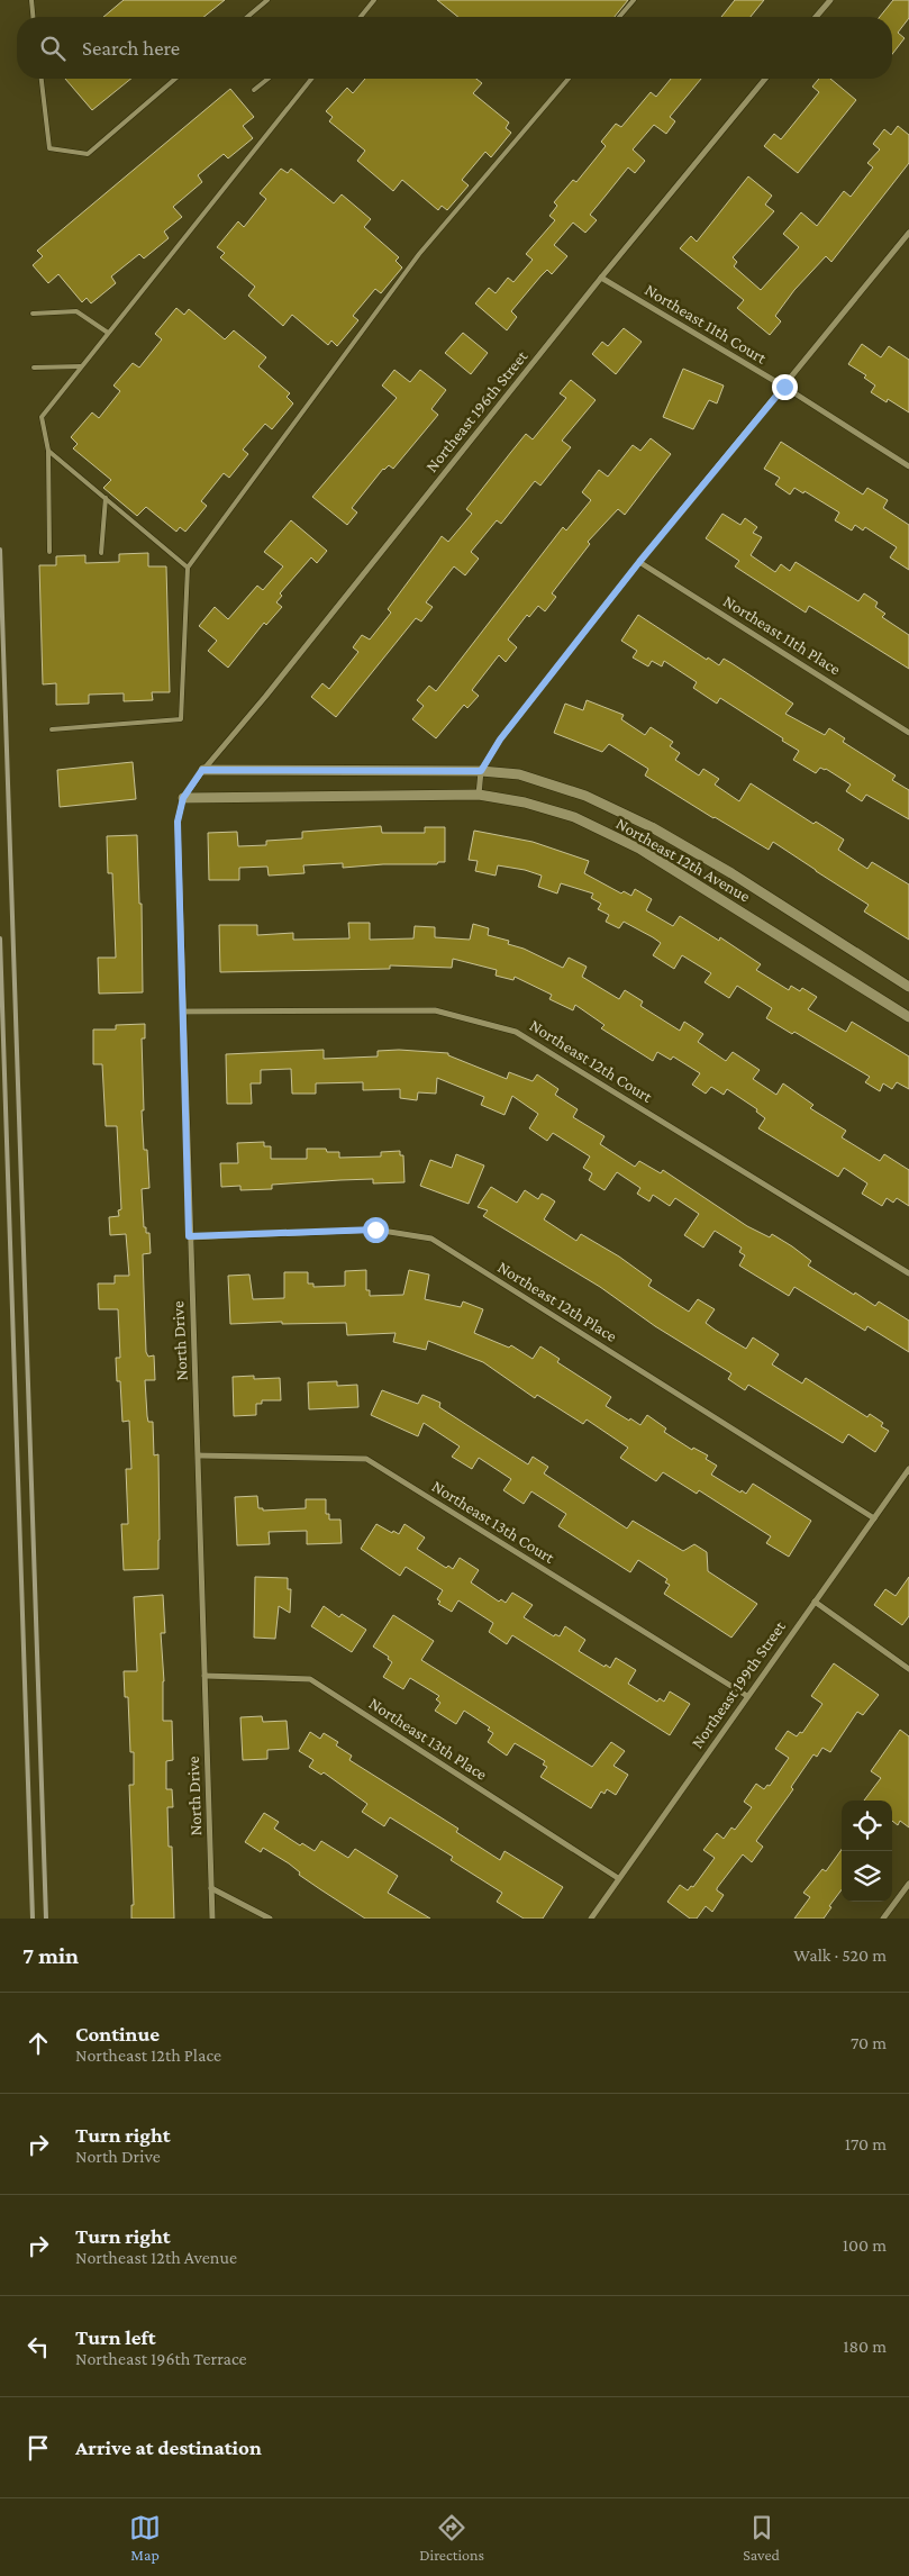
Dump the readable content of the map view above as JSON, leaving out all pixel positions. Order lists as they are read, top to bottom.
{
  "streets": {
    "street": [
      "Northeast 11th Court",
      "Northeast 196th Street",
      "Northeast 11th Place",
      "Northeast 12th Avenue",
      "Northeast 12th Court",
      "Northeast 12th Place",
      "North Drive",
      "Northeast 13th Court",
      "Northeast 199th Street",
      "Northeast 13th Place"
    ]
  },
  "crossings": [
    ["Northeast 11th Court", "Northeast 196th Street"],
    ["Northeast 196th Street", "Northeast 12th Avenue"],
    ["Northeast 196th Street", "North Drive"],
    ["Northeast 12th Avenue", "North Drive"],
    ["Northeast 12th Court", "North Drive"],
    ["Northeast 12th Place", "North Drive"],
    ["Northeast 12th Place", "Northeast 199th Street"],
    ["North Drive", "Northeast 13th Court"],
    ["North Drive", "Northeast 13th Place"],
    ["Northeast 13th Court", "Northeast 199th Street"],
    ["Northeast 199th Street", "Northeast 13th Place"]
  ],
  "page": {
    "search": "Search here",
    "heading": ["7 min", "Walk · 520 m"],
    "list": [
      ["Continue", "Northeast 12th Place", "70 m"],
      ["Turn right", "North Drive", "170 m"],
      ["Turn right", "Northeast 12th Avenue", "100 m"],
      ["Turn left", "Northeast 196th Terrace", "180 m"],
      "Arrive at destination"
    ],
    "nav": ["Map", "Directions", "Saved"]
  }
}
